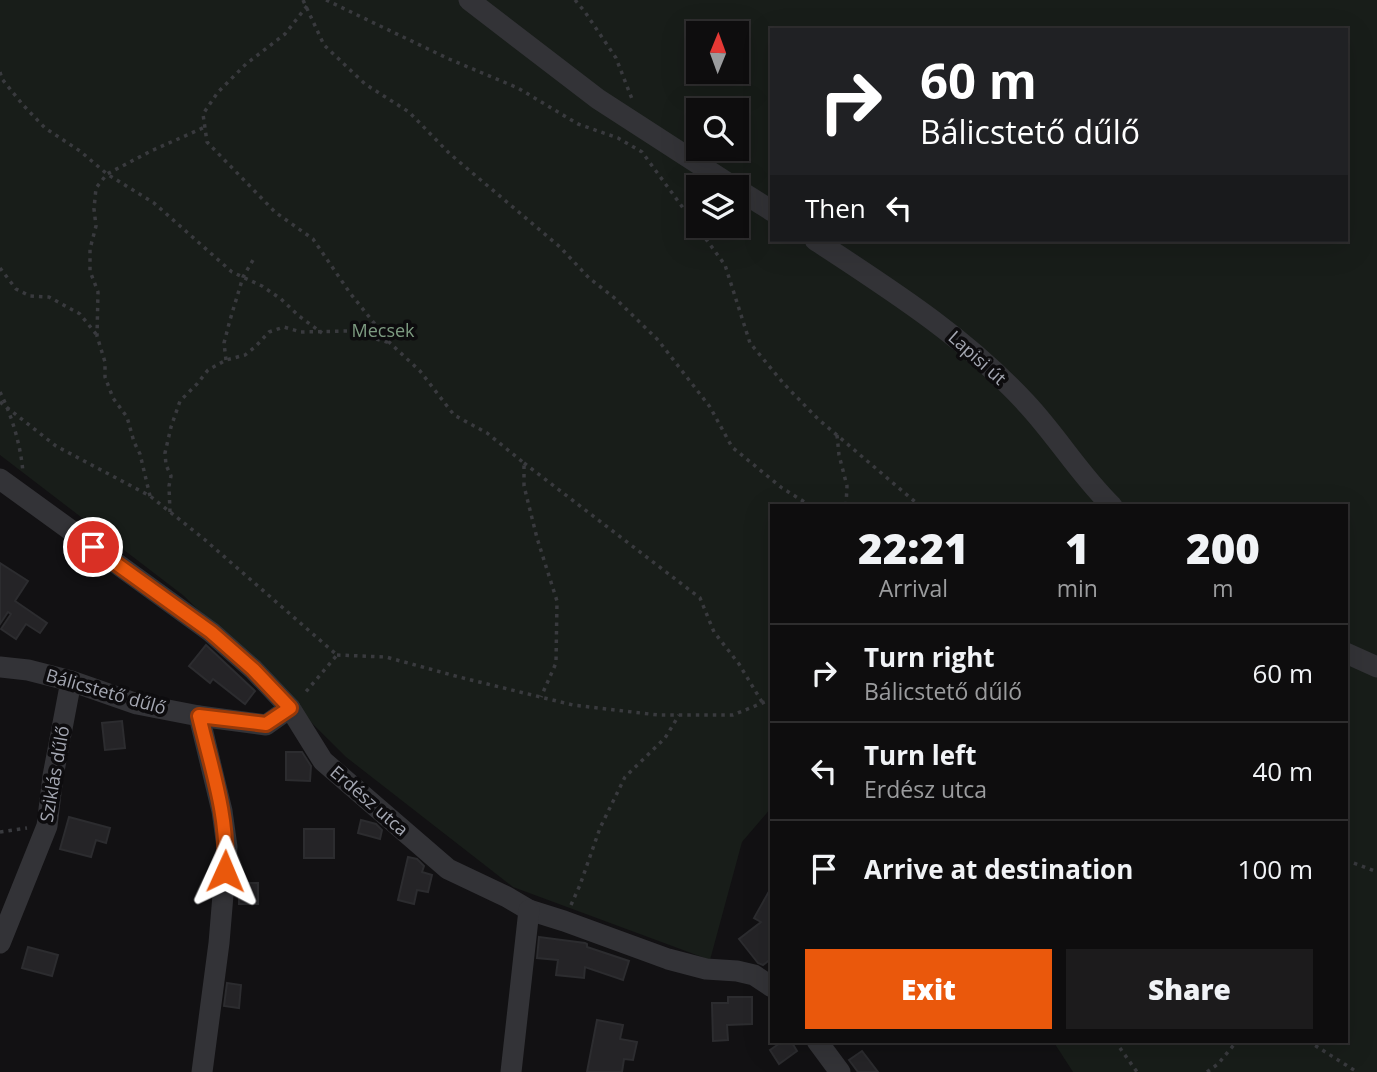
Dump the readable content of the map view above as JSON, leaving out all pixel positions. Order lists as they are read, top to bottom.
{
  "streets": {
    "street": [
      "Lapisi út",
      "Bálicstető dűlő",
      "Sziklás dűlő",
      "Erdész utca"
    ]
  },
  "crossings": [
    ["Bálicstető dűlő", "Sziklás dűlő"],
    ["Bálicstető dűlő", "Erdész utca"]
  ],
  "parks": ["Mecsek"],
  "north": "top",
  "page": {
    "turn": ["60 m", "Bálicstető dűlő"],
    "then": "Then",
    "eta": [
      "22:21",
      "Arrival",
      "1",
      "min",
      "200",
      "m"
    ],
    "list": [
      {
        "name": "Turn right",
        "note": "Bálicstető dűlő",
        "value": "60 m"
      },
      {
        "name": "Turn left",
        "note": "Erdész utca",
        "value": "40 m"
      },
      {
        "name": "Arrive at destination",
        "value": "100 m"
      }
    ],
    "buttons": ["Exit", "Share"]
  }
}
